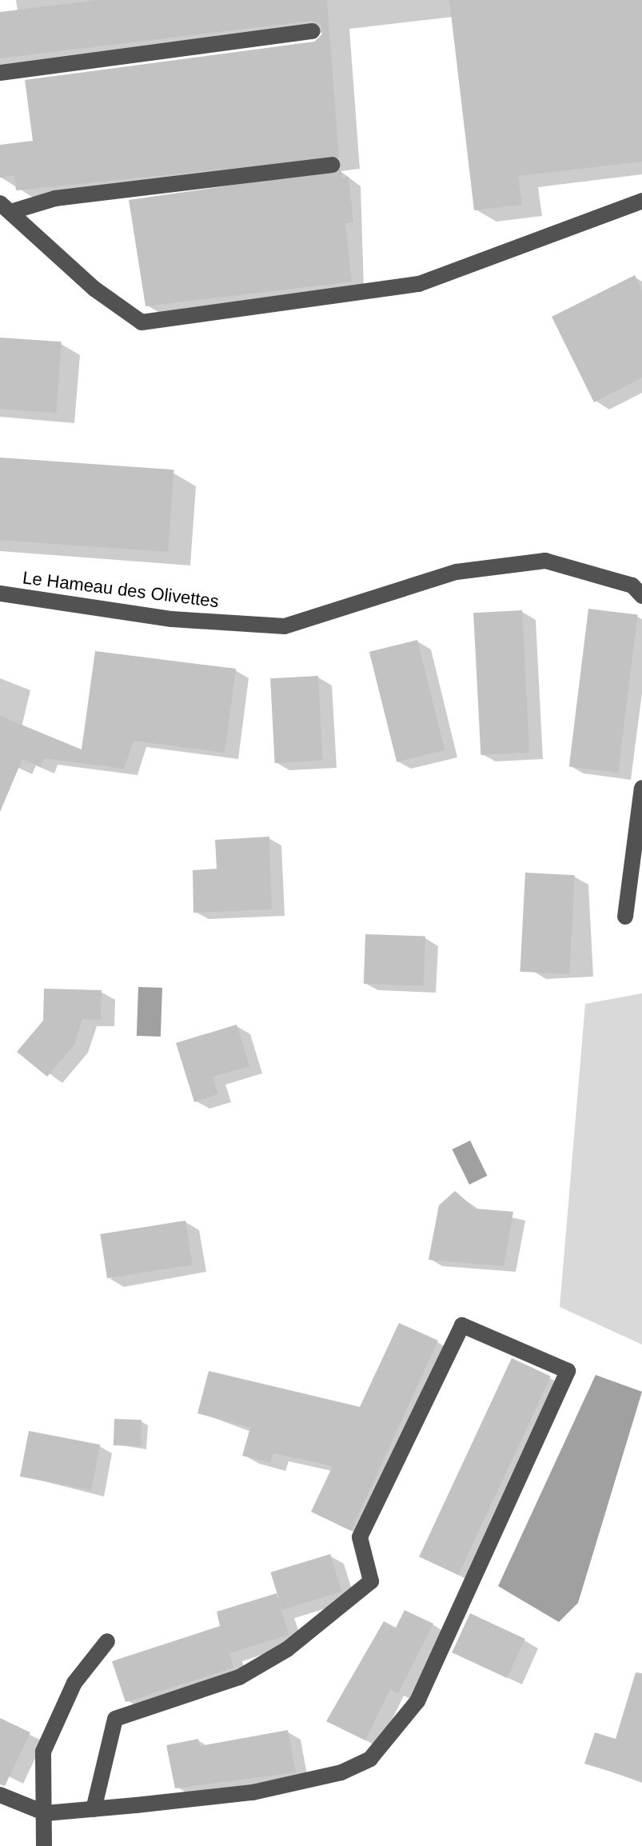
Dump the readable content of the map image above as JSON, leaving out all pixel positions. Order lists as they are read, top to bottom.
{
  "streets": {
    "street": ["Le Hameau des Olivettes"]
  }
}
